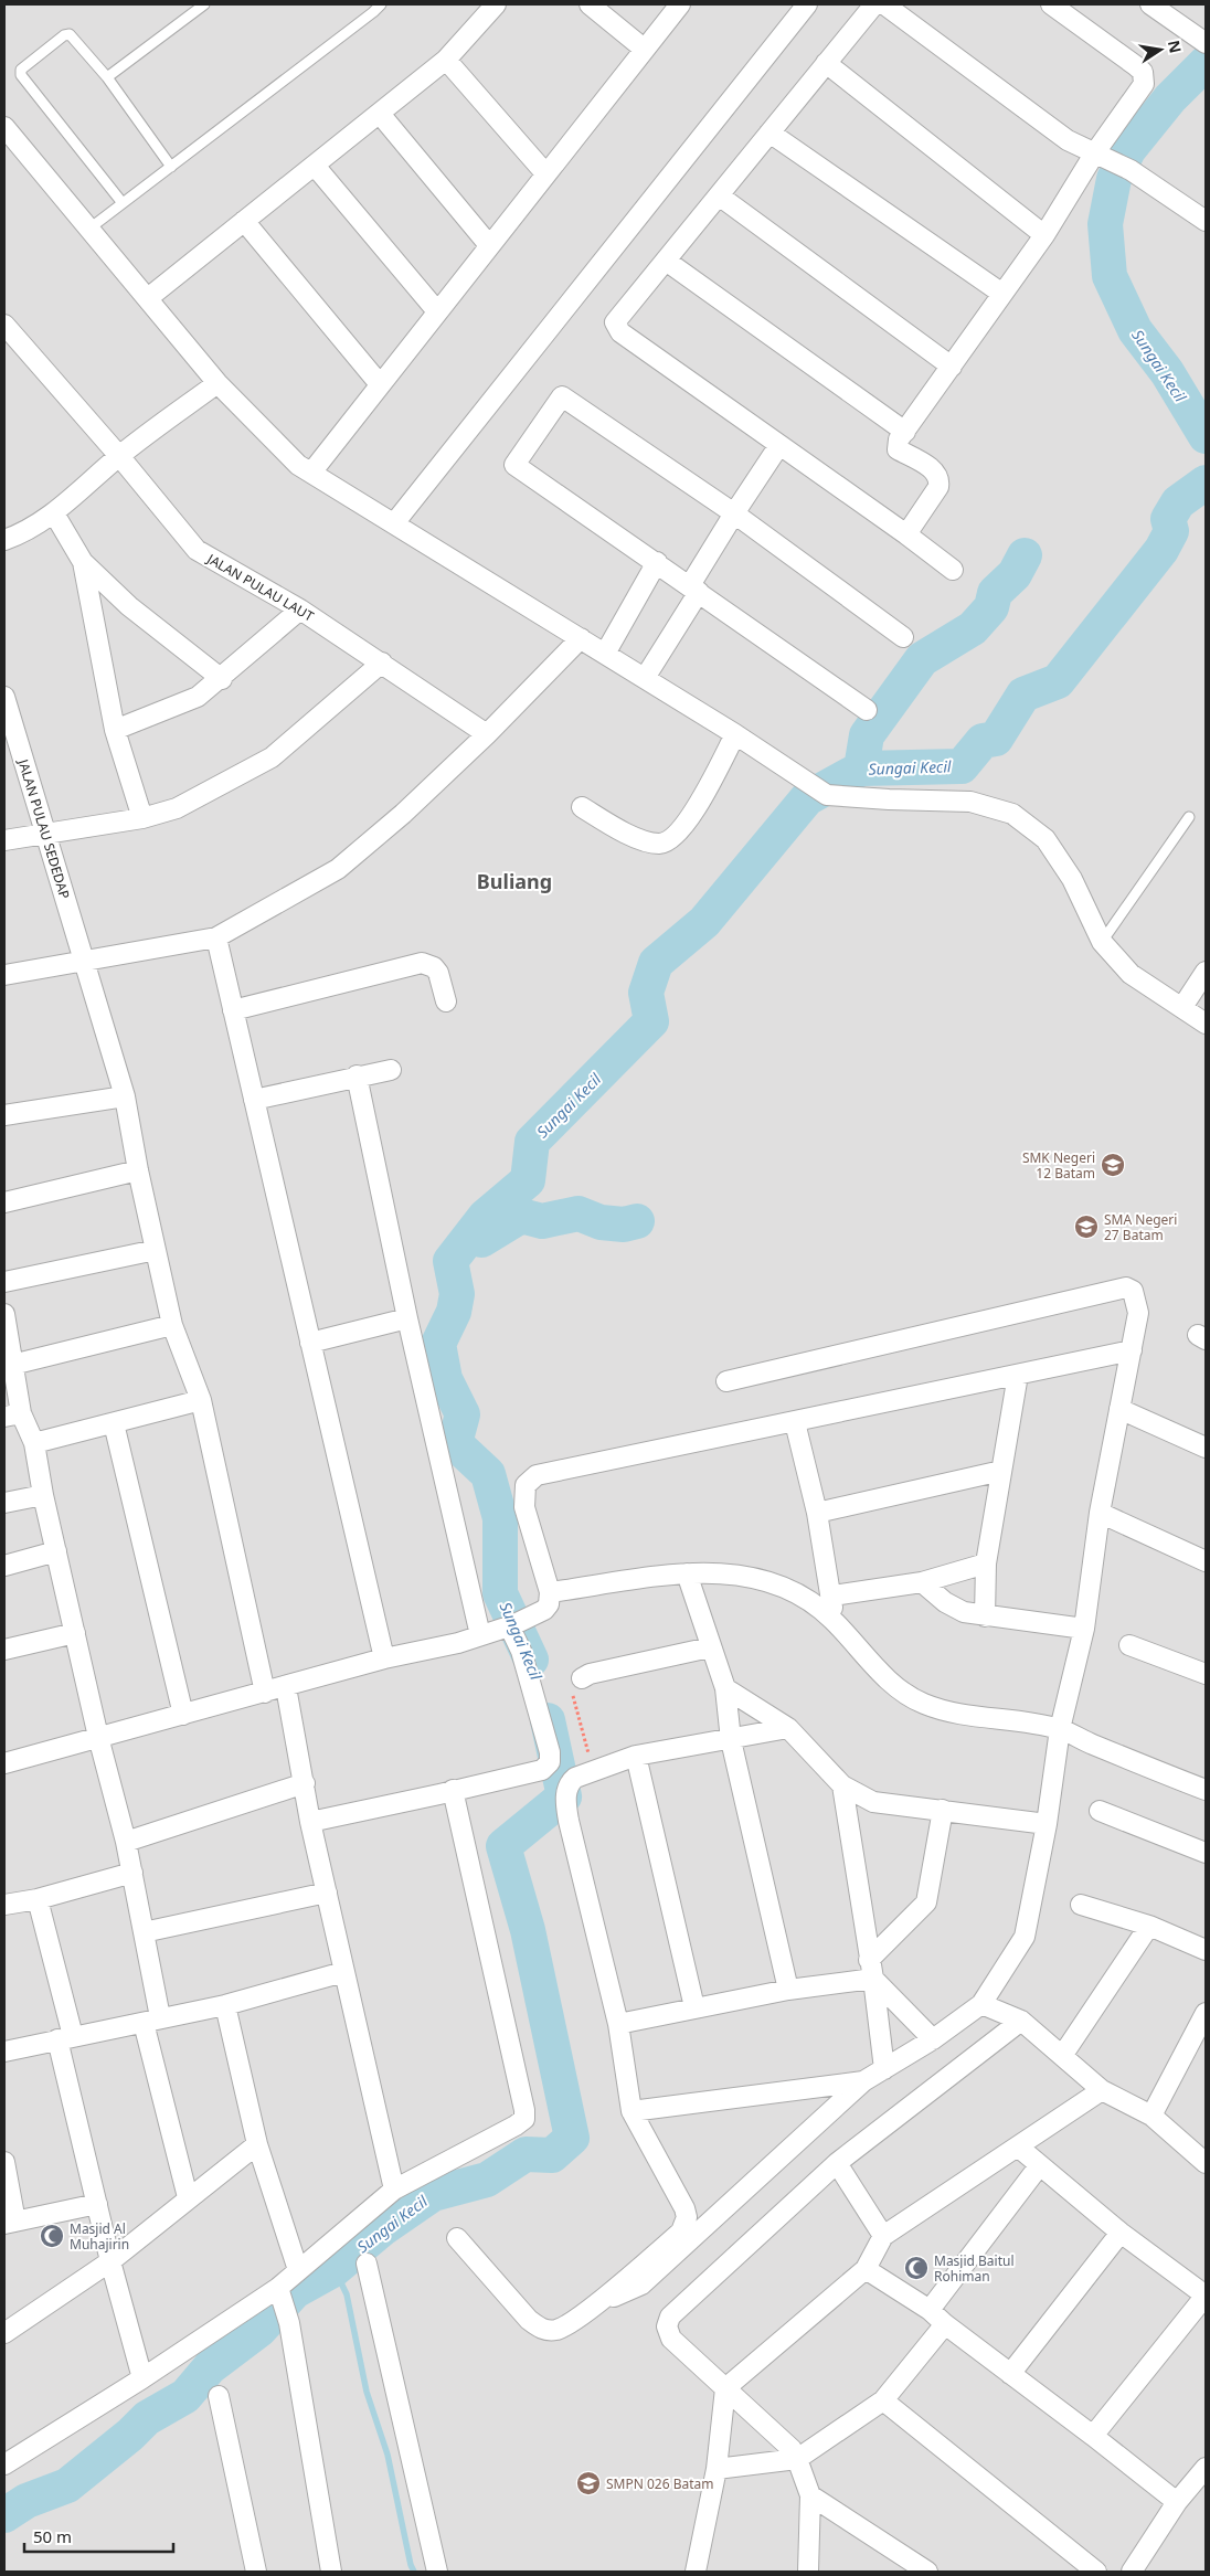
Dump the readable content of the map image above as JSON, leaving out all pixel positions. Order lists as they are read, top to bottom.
{
  "streets": {
    "street": ["JALAN PULAU LAUT", "JALAN PULAU SEDEDAP"]
  },
  "districts": ["Buliang"],
  "water": ["Sungai Kecil"],
  "places": {
    "school or university": ["SMK Negeri 12 Batam", "SMA Negeri 27 Batam", "SMPN 026 Batam"],
    "mosque": ["Masjid Al Muhajirin", "Masjid Baitul Rohiman"]
  },
  "scale_bar": "50 m",
  "north": "right"
}
